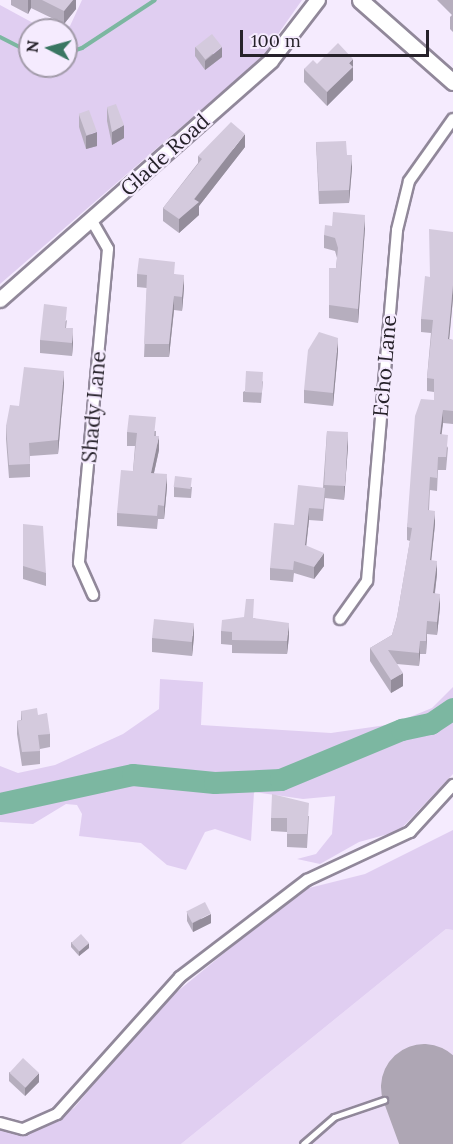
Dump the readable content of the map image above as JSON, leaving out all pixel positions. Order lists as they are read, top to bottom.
{
  "streets": {
    "street": ["Glade Road", "Echo Lane", "Shady Lane"]
  },
  "crossings": [
    ["Glade Road", "Shady Lane"]
  ],
  "scale_bar": "100 m",
  "north": "left"
}
